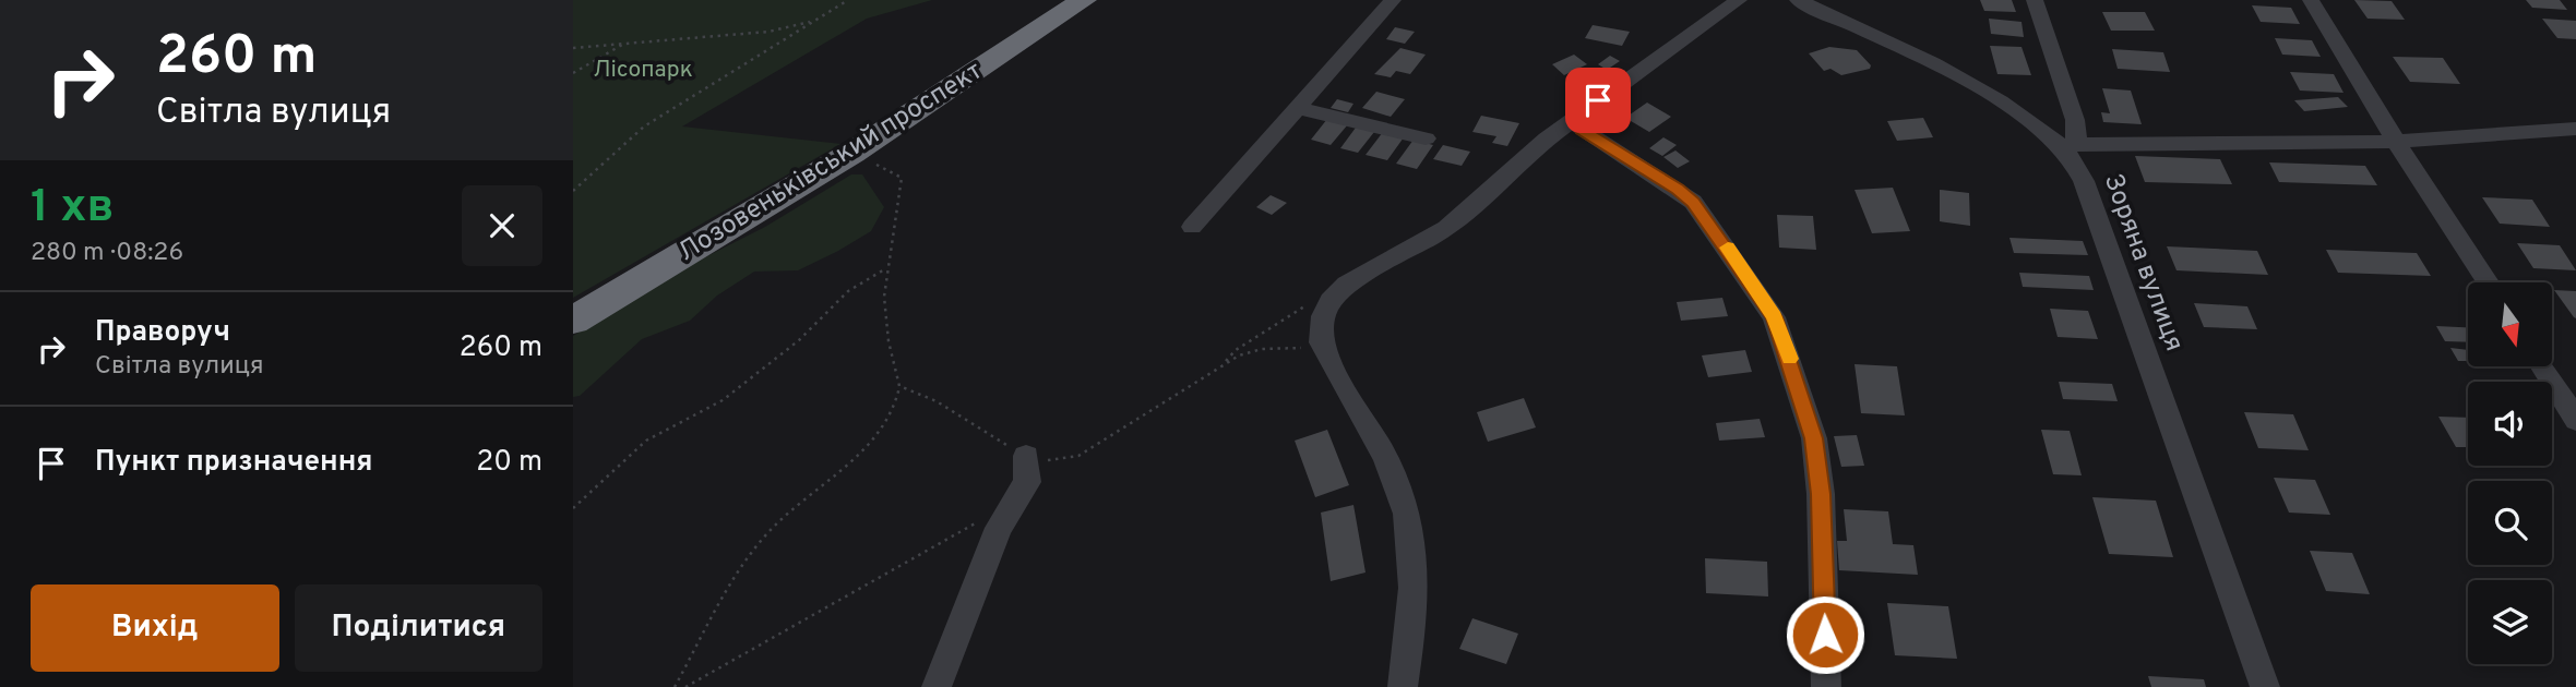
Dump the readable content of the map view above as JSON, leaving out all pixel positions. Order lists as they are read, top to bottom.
{
  "streets": {
    "highway": ["Лозовеньківський проспект"],
    "street": ["Зоряна вулиця"]
  },
  "parks": ["Лісопарк"],
  "north": "bottom",
  "page": {
    "turn": ["260 m", "Світла вулиця"],
    "heading": ["1 хв", "280 m · 08:26"],
    "list": [
      {
        "name": "Праворуч",
        "note": "Світла вулиця",
        "value": "260 m"
      },
      {
        "name": "Пункт призначення",
        "value": "20 m"
      }
    ],
    "buttons": ["Вихід", "Поділитися"]
  }
}
